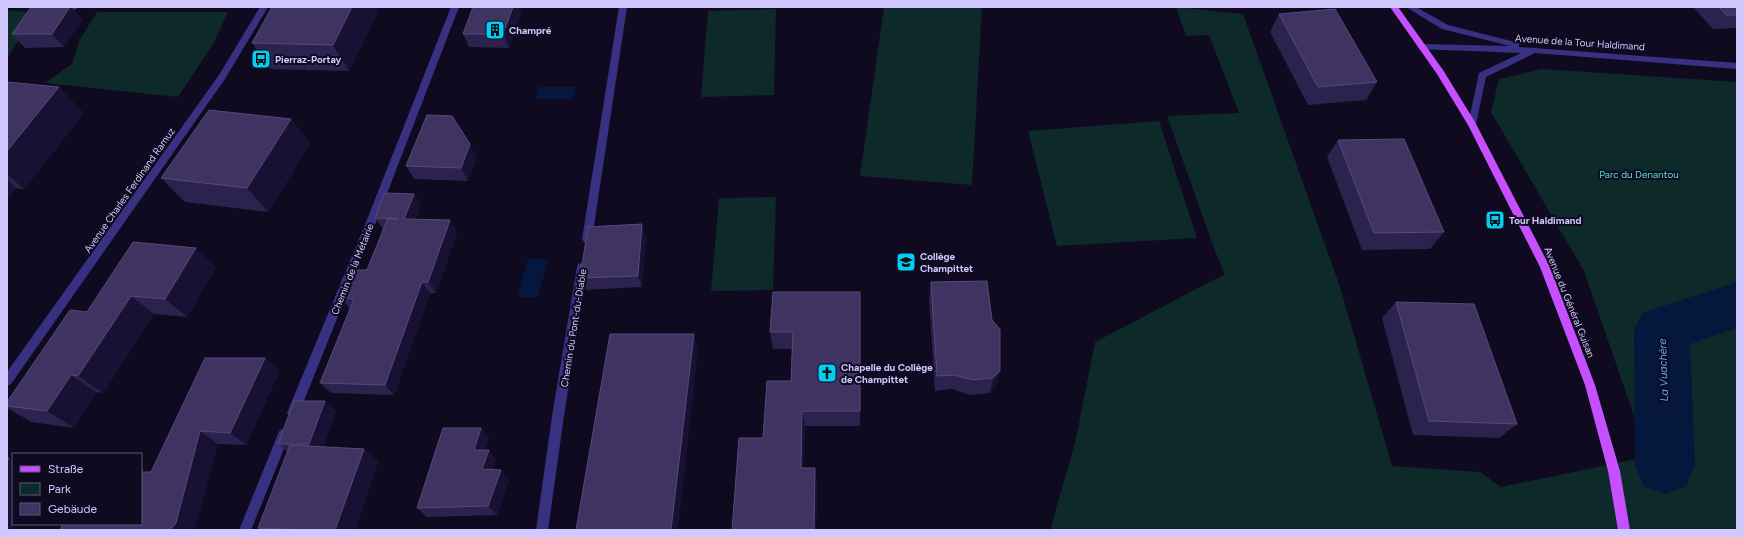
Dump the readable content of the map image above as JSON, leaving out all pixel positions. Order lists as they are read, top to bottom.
{
  "streets": {
    "main road": ["Avenue du Général Guisan"],
    "street": [
      "Avenue de la Tour Haldimand",
      "Avenue Charles Ferdinand Ramuz",
      "Chemin de la Métairie",
      "Chemin du Pont-du-Diable"
    ]
  },
  "crossings": [
    ["Avenue de la Tour Haldimand", "Avenue du Général Guisan"]
  ],
  "water": ["La Vuachère"],
  "parks": ["Parc du Denantou"],
  "places": {
    "building": ["Champré"],
    "bus stop": ["Pierraz-Portay", "Tour Haldimand"],
    "school or university": ["Collège Champittet"],
    "church": ["Chapelle du Collège de Champittet"]
  },
  "legend": ["Straße", "Park", "Gebäude"]
}
